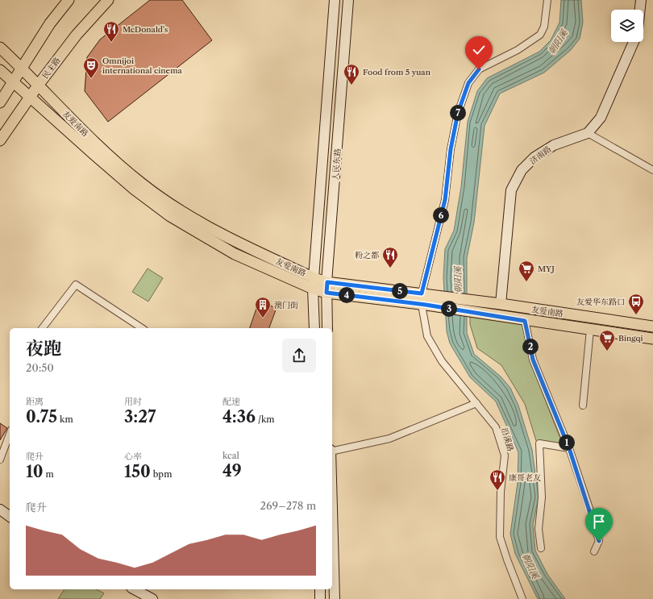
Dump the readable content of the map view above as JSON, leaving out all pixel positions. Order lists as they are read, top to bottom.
{
  "streets": {
    "main road": [
      "民主路",
      "友爱南路",
      "济南路",
      "人民东路"
    ],
    "street": ["沿溪路"]
  },
  "crossings": [
    ["民主路", "友爱南路"],
    ["友爱南路", "济南路"],
    ["友爱南路", "人民东路"],
    ["友爱南路", "沿溪路"]
  ],
  "water": ["朝阳溪"],
  "places": {
    "restaurant": [
      "McDonald's",
      "Food from 5 yuan",
      "粉之都",
      "康哥老友"
    ],
    "theatre": ["Omnijoi international cinema"],
    "supermarket": ["MYJ", "Bingqi"],
    "bus stop": ["友爱华东路口"],
    "building": ["澳门街"]
  },
  "page": {
    "pins": [
      "7",
      "6",
      "5",
      "4",
      "3",
      "2",
      "1"
    ],
    "heading": ["夜跑", "20:50"],
    "stats": [
      ["距离", "0.75 km"],
      ["用时", "3:27"],
      ["配速", "4:36 /km"],
      ["爬升", "10 m"],
      ["心率", "150 bpm"],
      ["kcal", "49"]
    ],
    "chart": ["爬升", "269–278 m"]
  }
}
